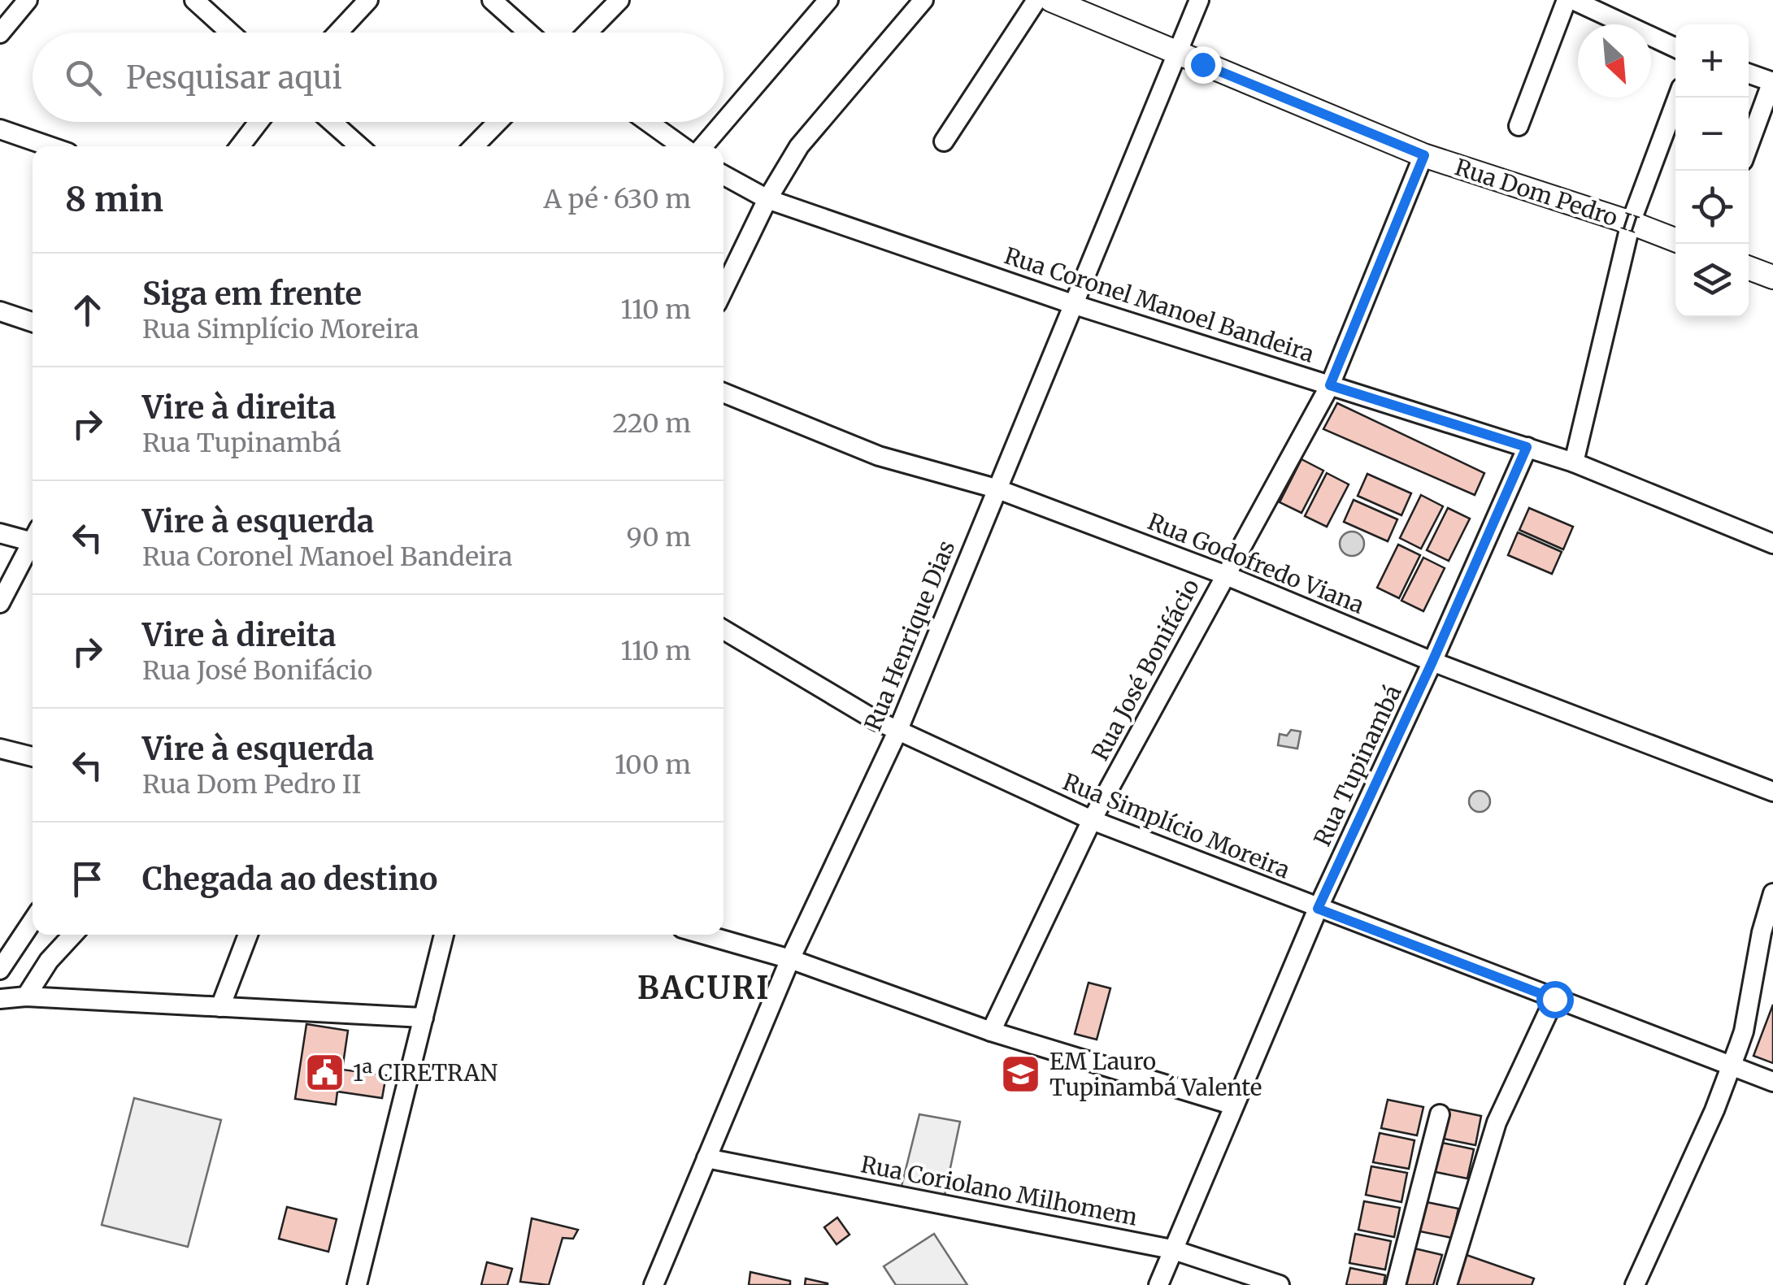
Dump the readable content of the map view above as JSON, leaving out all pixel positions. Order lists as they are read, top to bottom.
{
  "streets": {
    "main road": ["Rua Dom Pedro II"],
    "street": [
      "Rua Coronel Manoel Bandeira",
      "Rua Godofredo Viana",
      "Rua Henrique Dias",
      "Rua José Bonifácio",
      "Rua Tupinambá",
      "Rua Simplício Moreira",
      "Rua Coriolano Milhomem"
    ]
  },
  "crossings": [
    ["Rua Dom Pedro II", "Rua Henrique Dias"],
    ["Rua Dom Pedro II", "Rua José Bonifácio"],
    ["Rua Coronel Manoel Bandeira", "Rua Henrique Dias"],
    ["Rua Coronel Manoel Bandeira", "Rua José Bonifácio"],
    ["Rua Coronel Manoel Bandeira", "Rua Tupinambá"],
    ["Rua Godofredo Viana", "Rua Henrique Dias"],
    ["Rua Godofredo Viana", "Rua José Bonifácio"],
    ["Rua Godofredo Viana", "Rua Tupinambá"],
    ["Rua Henrique Dias", "Rua Simplício Moreira"],
    ["Rua Henrique Dias", "Rua Coriolano Milhomem"],
    ["Rua José Bonifácio", "Rua Simplício Moreira"],
    ["Rua Tupinambá", "Rua Simplício Moreira"],
    ["Rua Tupinambá", "Rua Coriolano Milhomem"]
  ],
  "districts": ["BACURI"],
  "places": {
    "public building": ["1ª CIRETRAN"],
    "school or university": ["EM Lauro Tupinambá Valente"]
  },
  "north": "bottom right",
  "page": {
    "map_buttons": ["+", "−"],
    "search": "Pesquisar aqui",
    "heading": ["8 min", "A pé · 630 m"],
    "list": [
      ["Siga em frente", "Rua Simplício Moreira", "110 m"],
      ["Vire à direita", "Rua Tupinambá", "220 m"],
      ["Vire à esquerda", "Rua Coronel Manoel Bandeira", "90 m"],
      ["Vire à direita", "Rua José Bonifácio", "110 m"],
      ["Vire à esquerda", "Rua Dom Pedro II", "100 m"],
      "Chegada ao destino"
    ]
  }
}
